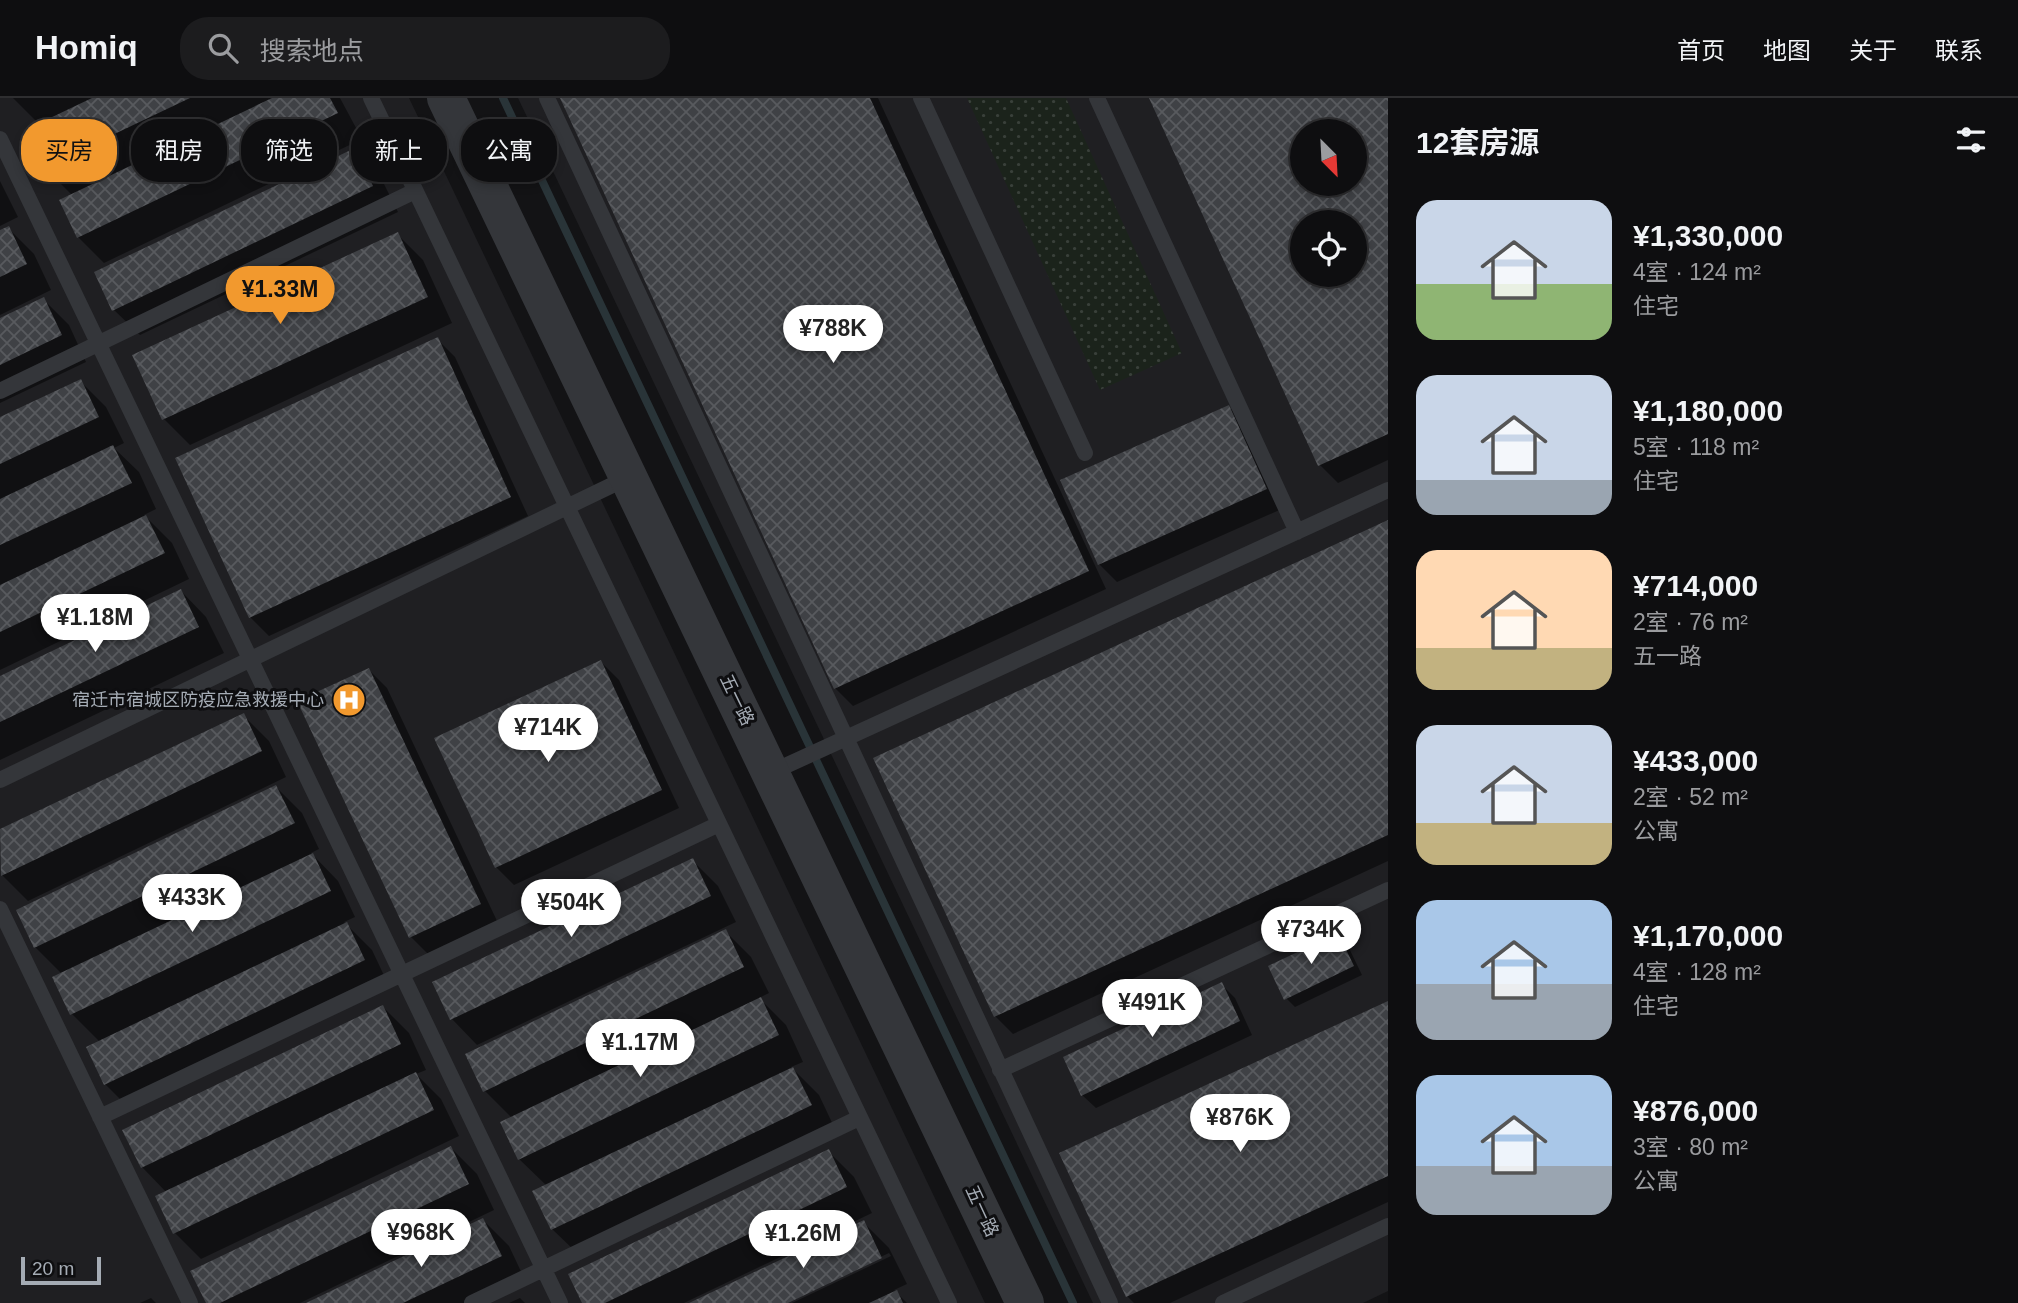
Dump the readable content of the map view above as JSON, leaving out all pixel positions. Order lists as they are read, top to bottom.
{
  "streets": {
    "street": ["五一路"]
  },
  "places": {
    "hospital": ["宿迁市宿城区防疫应急救援中心"]
  },
  "scale_bar": "20 m",
  "north": "bottom right",
  "page": {
    "header": "Homiq",
    "search": "搜索地点",
    "nav": [
      "首页",
      "地图",
      "关于",
      "联系"
    ],
    "heading": "12套房源",
    "chip": [
      "买房",
      "租房",
      "筛选",
      "新上",
      "公寓"
    ],
    "list": [
      {
        "name": "¥1,330,000",
        "note": "4室 · 124 m² · 住宅"
      },
      {
        "name": "¥1,180,000",
        "note": "5室 · 118 m² · 住宅"
      },
      {
        "name": "¥714,000",
        "note": "2室 · 76 m² · 五一路"
      },
      {
        "name": "¥433,000",
        "note": "2室 · 52 m² · 公寓"
      },
      {
        "name": "¥1,170,000",
        "note": "4室 · 128 m² · 住宅"
      },
      {
        "name": "¥876,000",
        "note": "3室 · 80 m² · 公寓"
      }
    ],
    "price": [
      "¥1.33M",
      "¥788K",
      "¥1.18M",
      "¥714K",
      "¥433K",
      "¥504K",
      "¥734K",
      "¥491K",
      "¥1.17M",
      "¥876K",
      "¥968K",
      "¥1.26M"
    ],
    "scale": "20 m"
  }
}
